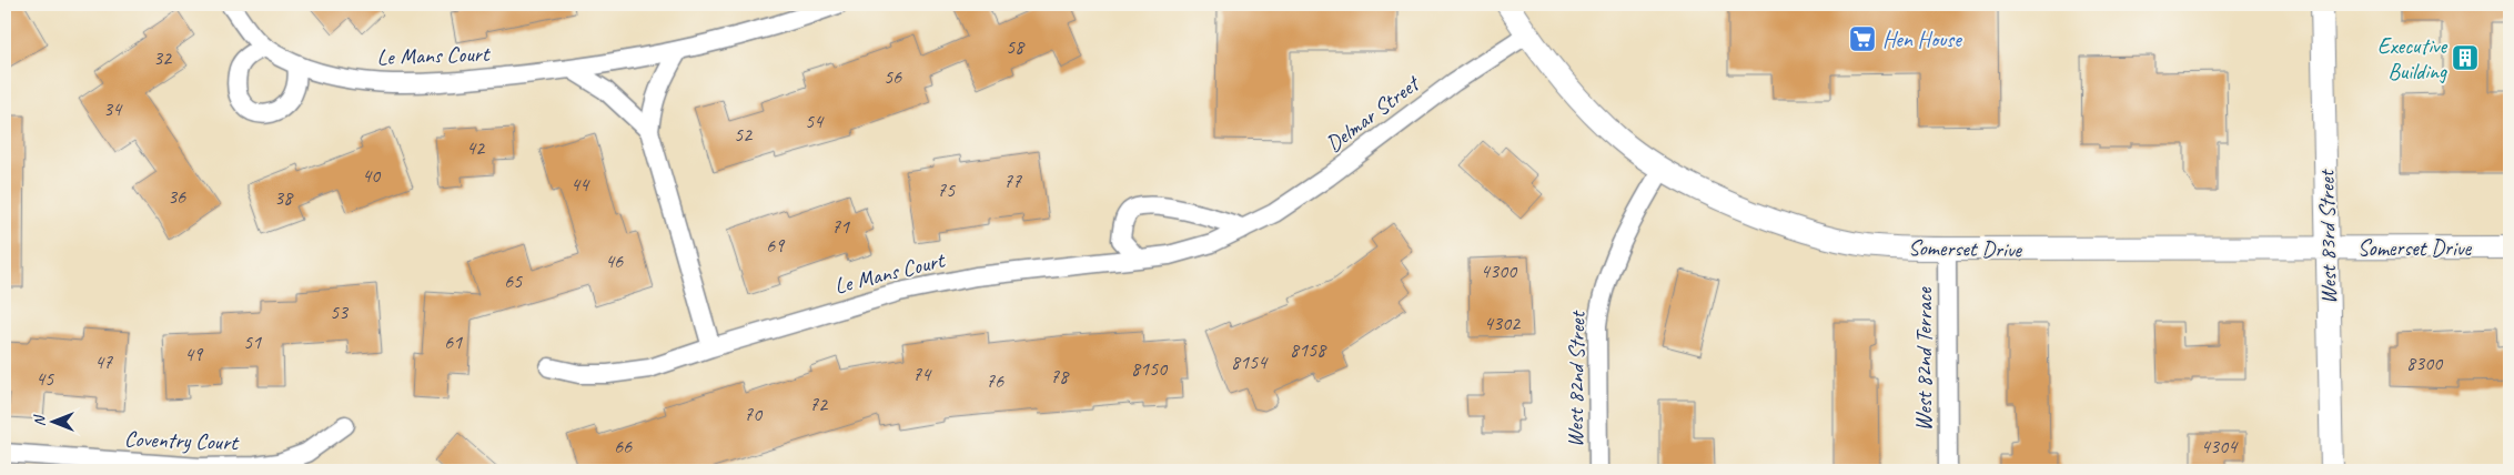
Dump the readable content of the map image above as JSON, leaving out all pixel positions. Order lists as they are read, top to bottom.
{
  "streets": {
    "street": [
      "Le Mans Court",
      "Delmar Street",
      "West 83rd Street",
      "Somerset Drive",
      "West 82nd Terrace",
      "West 82nd Street",
      "Coventry Court"
    ]
  },
  "crossings": [
    ["Le Mans Court", "Delmar Street"],
    ["Delmar Street", "Somerset Drive"],
    ["West 83rd Street", "Somerset Drive"],
    ["Somerset Drive", "West 82nd Terrace"],
    ["Somerset Drive", "West 82nd Street"]
  ],
  "places": {
    "supermarket": ["Hen House"],
    "building": ["Executive Building"]
  },
  "house_numbers": [
    "58",
    "32",
    "56",
    "34",
    "54",
    "52",
    "42",
    "40",
    "77",
    "44",
    "75",
    "36",
    "38",
    "71",
    "69",
    "46",
    "4300",
    "65",
    "53",
    "4302",
    "51",
    "61",
    "8158",
    "49",
    "47",
    "8154",
    "8300",
    "8150",
    "74",
    "78",
    "45",
    "76",
    "72",
    "70",
    "66",
    "4304"
  ],
  "north": "left"
}
